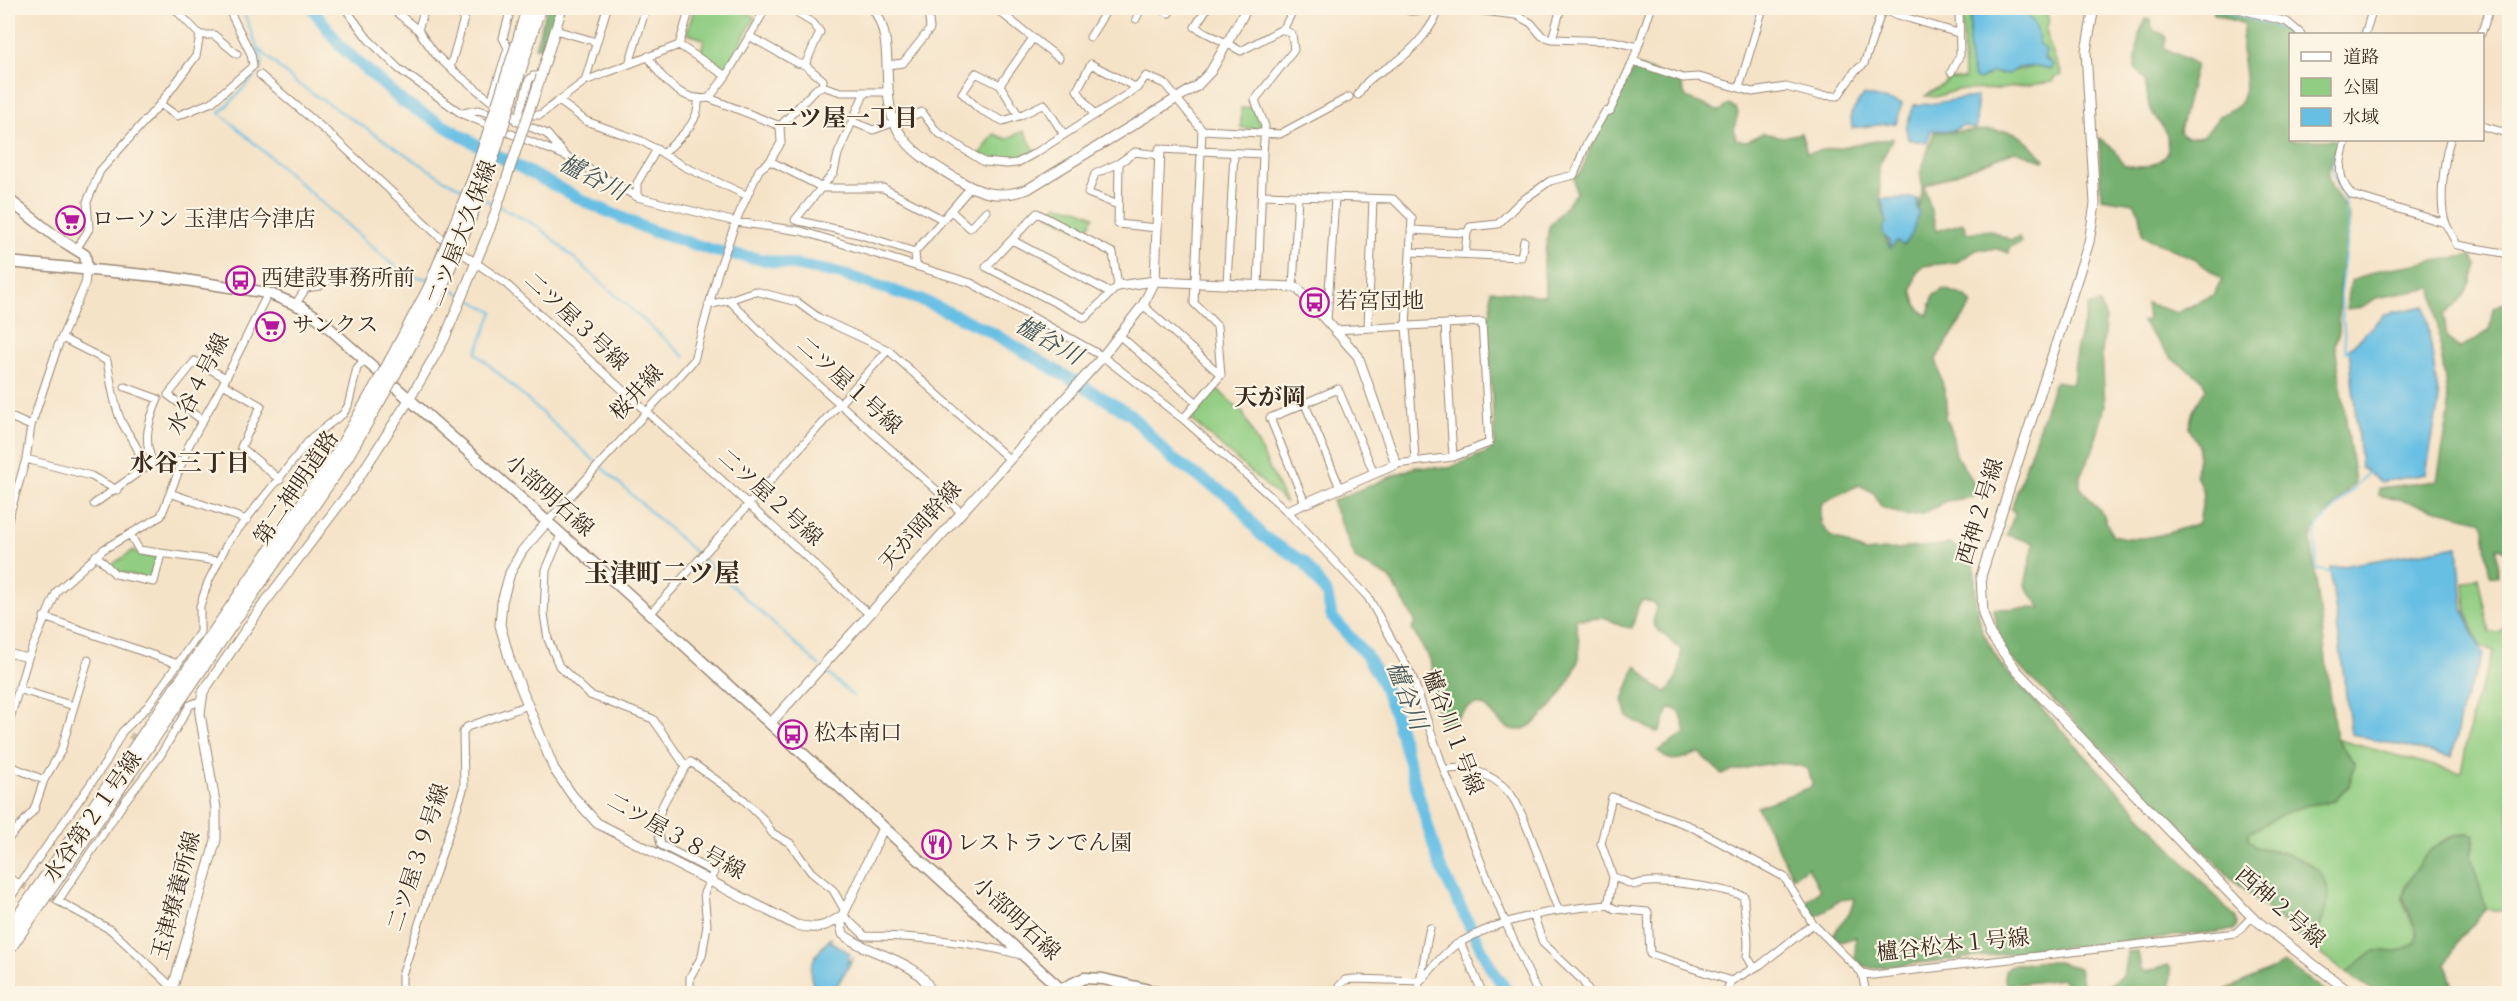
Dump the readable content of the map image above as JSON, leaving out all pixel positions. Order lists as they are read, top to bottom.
{
  "streets": {
    "highway": ["第二神明道路"],
    "main road": ["小部明石線"],
    "street": [
      "二ツ屋大久保線",
      "二ツ屋３号線",
      "水谷４号線",
      "二ツ屋１号線",
      "桜井線",
      "二ツ屋２号線",
      "西神２号線",
      "天が岡幹線",
      "櫨谷川１号線",
      "水谷第２１号線",
      "二ツ屋３８号線",
      "二ツ屋３９号線",
      "玉津療養所線",
      "櫨谷松本１号線"
    ]
  },
  "crossings": [
    ["二ツ屋大久保線", "二ツ屋３号線"],
    ["二ツ屋大久保線", "小部明石線"],
    ["二ツ屋３号線", "桜井線"],
    ["二ツ屋３号線", "二ツ屋２号線"],
    ["水谷４号線", "小部明石線"],
    ["二ツ屋１号線", "天が岡幹線"],
    ["桜井線", "小部明石線"],
    ["桜井線", "二ツ屋２号線"],
    ["桜井線", "櫨谷川１号線"],
    ["桜井線", "二ツ屋３８号線"],
    ["小部明石線", "天が岡幹線"],
    ["小部明石線", "二ツ屋３８号線"],
    ["二ツ屋２号線", "天が岡幹線"],
    ["西神２号線", "櫨谷松本１号線"],
    ["天が岡幹線", "櫨谷川１号線"],
    ["水谷第２１号線", "玉津療養所線"],
    ["二ツ屋３８号線", "二ツ屋３９号線"]
  ],
  "districts": [
    "二ツ屋一丁目",
    "天が岡",
    "水谷三丁目",
    "玉津町二ツ屋"
  ],
  "water": ["櫨谷川"],
  "places": {
    "supermarket": ["ローソン 玉津店今津店", "サンクス"],
    "bus stop": ["西建設事務所前", "若宮団地", "松本南口"],
    "restaurant": ["レストランでん園"]
  },
  "legend": ["道路", "公園", "水域"]
}
